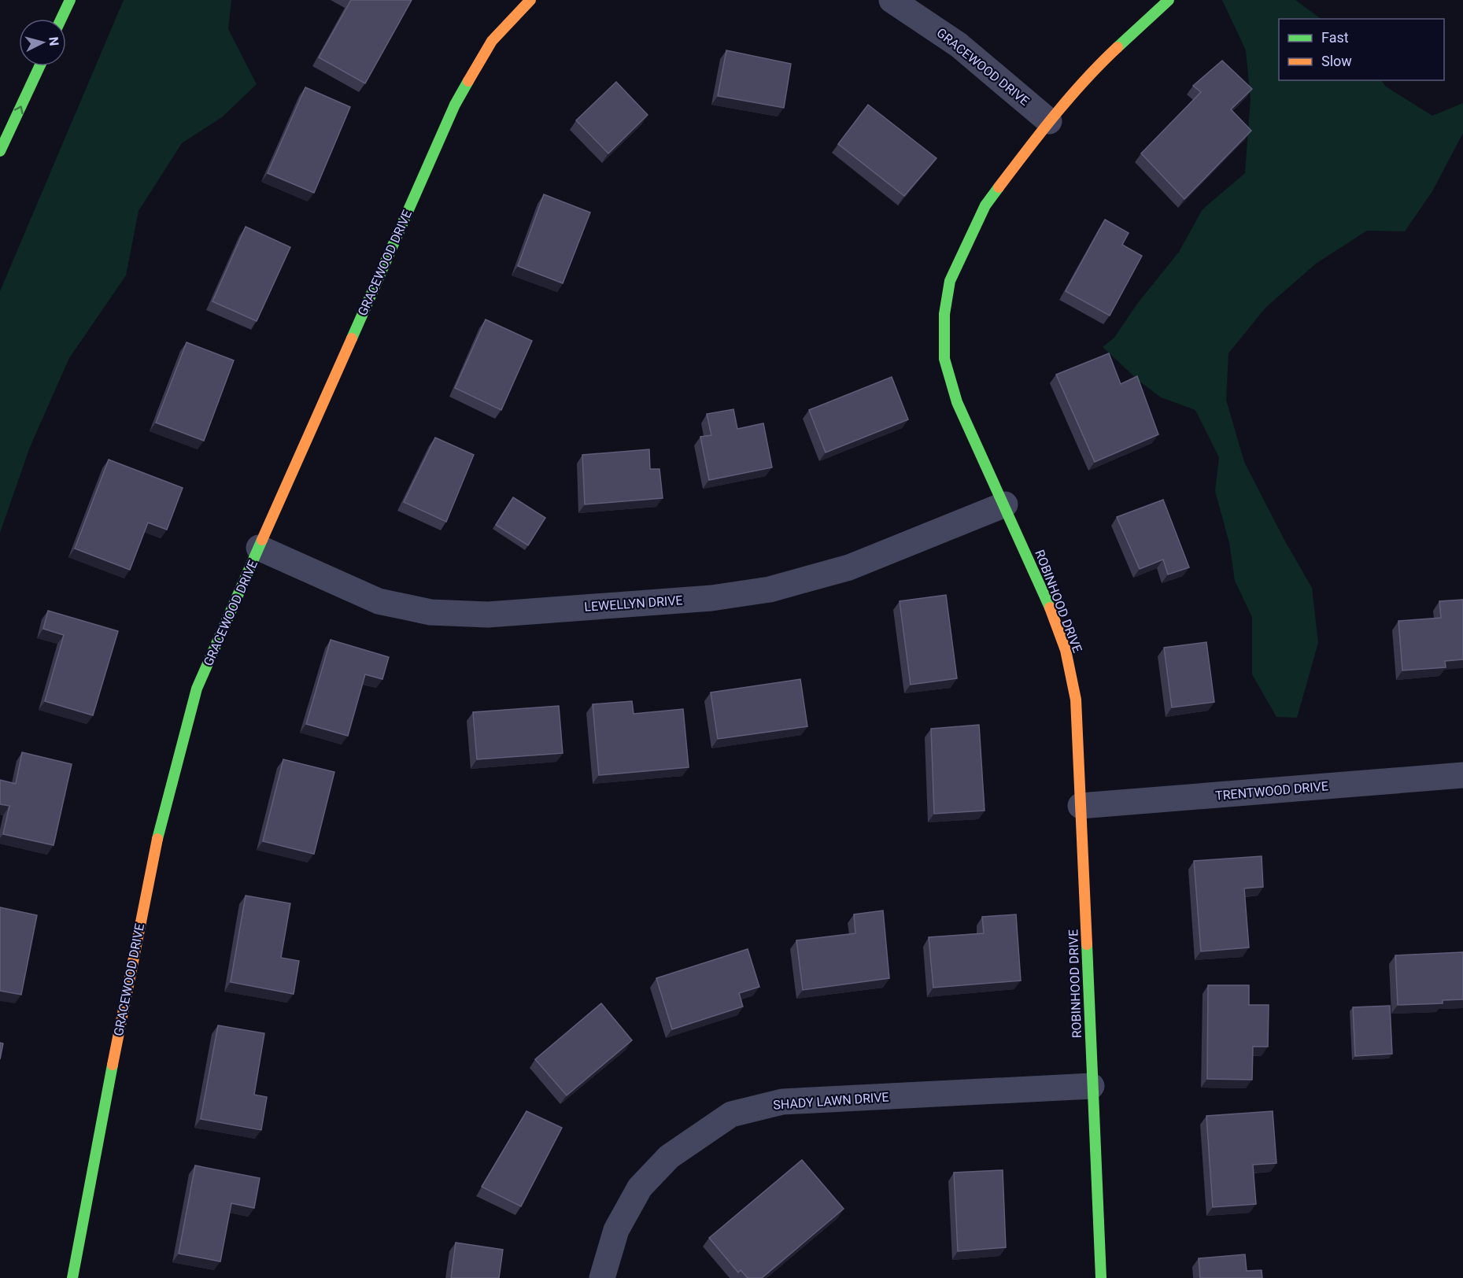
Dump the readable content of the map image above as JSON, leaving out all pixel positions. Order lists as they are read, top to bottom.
{
  "streets": {
    "main road": ["GRACEWOOD DRIVE", "ROBINHOOD DRIVE"],
    "street": ["LEWELLYN DRIVE", "TRENTWOOD DRIVE", "SHADY LAWN DRIVE"]
  },
  "crossings": [
    ["GRACEWOOD DRIVE", "ROBINHOOD DRIVE"],
    ["GRACEWOOD DRIVE", "LEWELLYN DRIVE"],
    ["ROBINHOOD DRIVE", "LEWELLYN DRIVE"],
    ["ROBINHOOD DRIVE", "TRENTWOOD DRIVE"],
    ["ROBINHOOD DRIVE", "SHADY LAWN DRIVE"]
  ],
  "legend": ["Fast", "Slow"],
  "north": "right"
}
